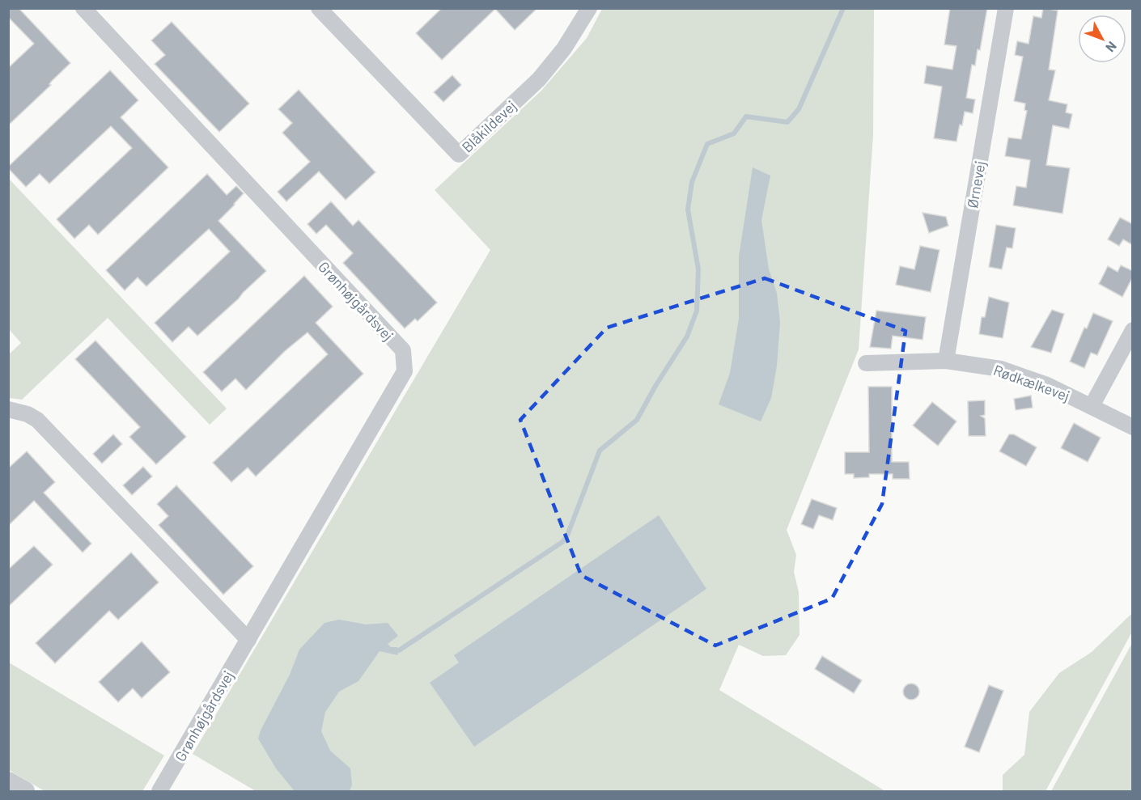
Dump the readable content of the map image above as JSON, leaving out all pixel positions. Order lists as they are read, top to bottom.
{
  "streets": {
    "street": [
      "Blåkildevej",
      "Ørnevej",
      "Grønhøjgårdsvej",
      "Rødkælkevej"
    ]
  },
  "crossings": [
    ["Ørnevej", "Rødkælkevej"]
  ],
  "north": "bottom right"
}
